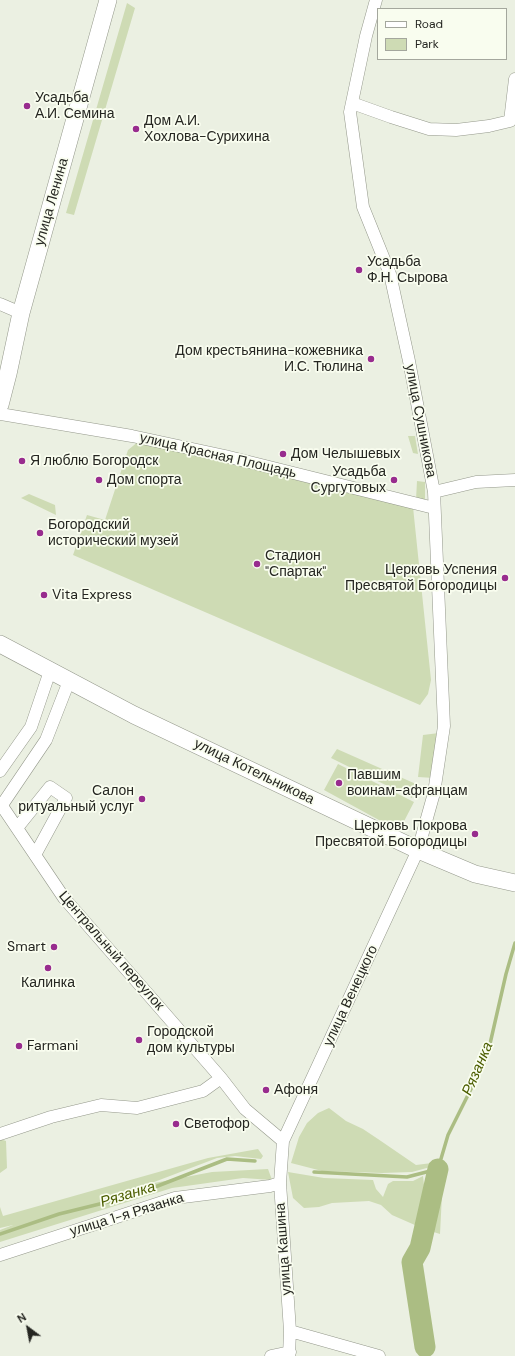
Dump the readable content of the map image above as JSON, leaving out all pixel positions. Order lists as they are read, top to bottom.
{
  "streets": {
    "street": [
      "улица Ленина",
      "улица Сушникова",
      "улица Красная Площадь",
      "улица Котельникова",
      "Центральный переулок",
      "улица Венецкого",
      "улица 1-я Рязанка",
      "улица Кашина"
    ]
  },
  "crossings": [
    ["улица Сушникова", "улица Красная Площадь"],
    ["улица Сушникова", "улица Котельникова"],
    ["улица Сушникова", "улица Венецкого"],
    ["улица Котельникова", "улица Венецкого"],
    ["Центральный переулок", "улица Венецкого"],
    ["Центральный переулок", "улица Кашина"],
    ["улица Венецкого", "улица Кашина"],
    ["улица 1-я Рязанка", "улица Кашина"]
  ],
  "water": ["Рязанка"],
  "places": [
    "Усадьба А.И. Семина",
    "Дом А.И. Хохлова-Сурихина",
    "Усадьба Ф.Н. Сырова",
    "Дом крестьянина-кожевника И.С. Тюлина",
    "Дом Челышевых",
    "Я люблю Богородск",
    "Дом спорта",
    "Усадьба Сургутовых",
    "Богородский исторический музей",
    "Стадион \"Спартак\"",
    "Церковь Успения Пресвятой Богородицы",
    "Vita Express",
    "Павшим воинам-афганцам",
    "Салон ритуальный услуг",
    "Церковь Покрова Пресвятой Богородицы",
    "Smart",
    "Калинка",
    "Городской дом культуры",
    "Farmani",
    "Афоня",
    "Светофор"
  ],
  "legend": ["Road", "Park"],
  "north": "top left"
}
